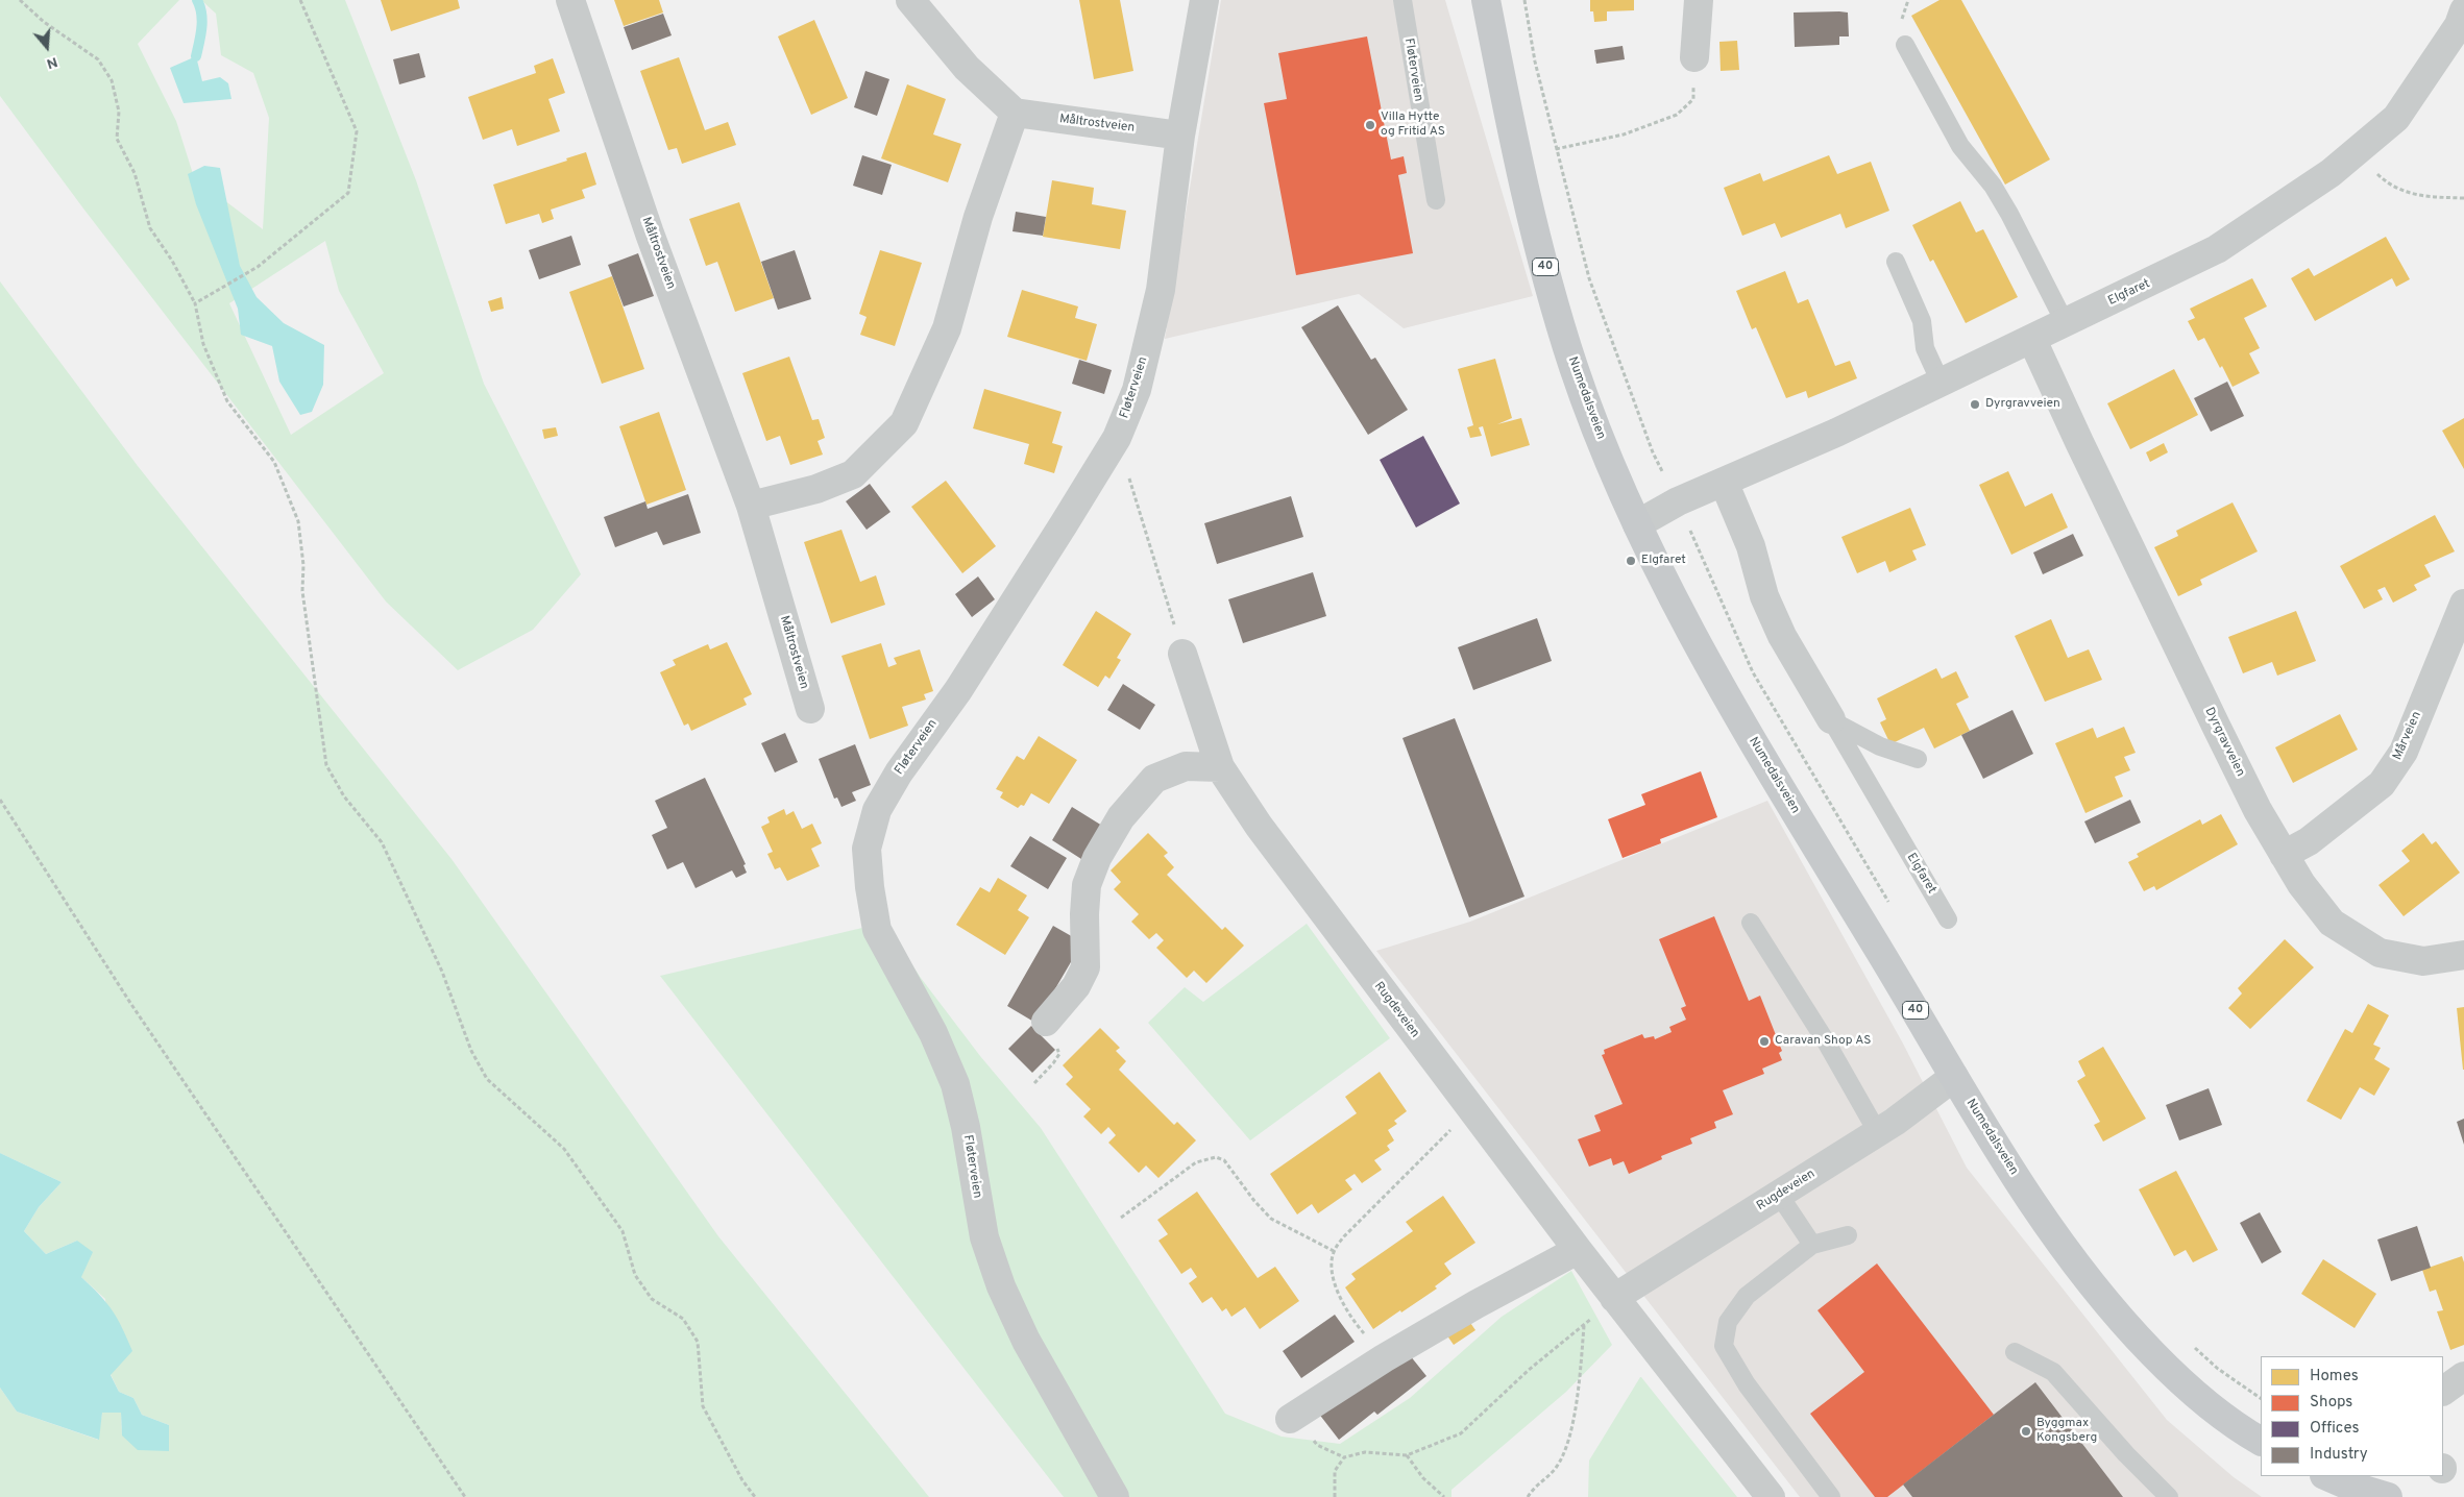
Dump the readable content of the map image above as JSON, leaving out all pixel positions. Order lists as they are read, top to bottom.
{
  "streets": {
    "main road": ["40", "Numedalsveien"],
    "street": [
      "Fløterveien",
      "Måltrostveien",
      "Elgfaret",
      "Mårveien",
      "Dyrgravveien",
      "Rugdeveien"
    ]
  },
  "crossings": [
    ["Fløterveien", "Måltrostveien"],
    ["Elgfaret", "Numedalsveien"],
    ["Elgfaret", "Dyrgravveien"],
    ["Numedalsveien", "Rugdeveien"],
    ["Mårveien", "Dyrgravveien"]
  ],
  "places": [
    "Villa Hytte og Fritid AS",
    "Dyrgravveien",
    "Elgfaret",
    "Caravan Shop AS",
    "Byggmax Kongsberg"
  ],
  "legend": [
    "Homes",
    "Shops",
    "Offices",
    "Industry"
  ],
  "north": "bottom"
}
